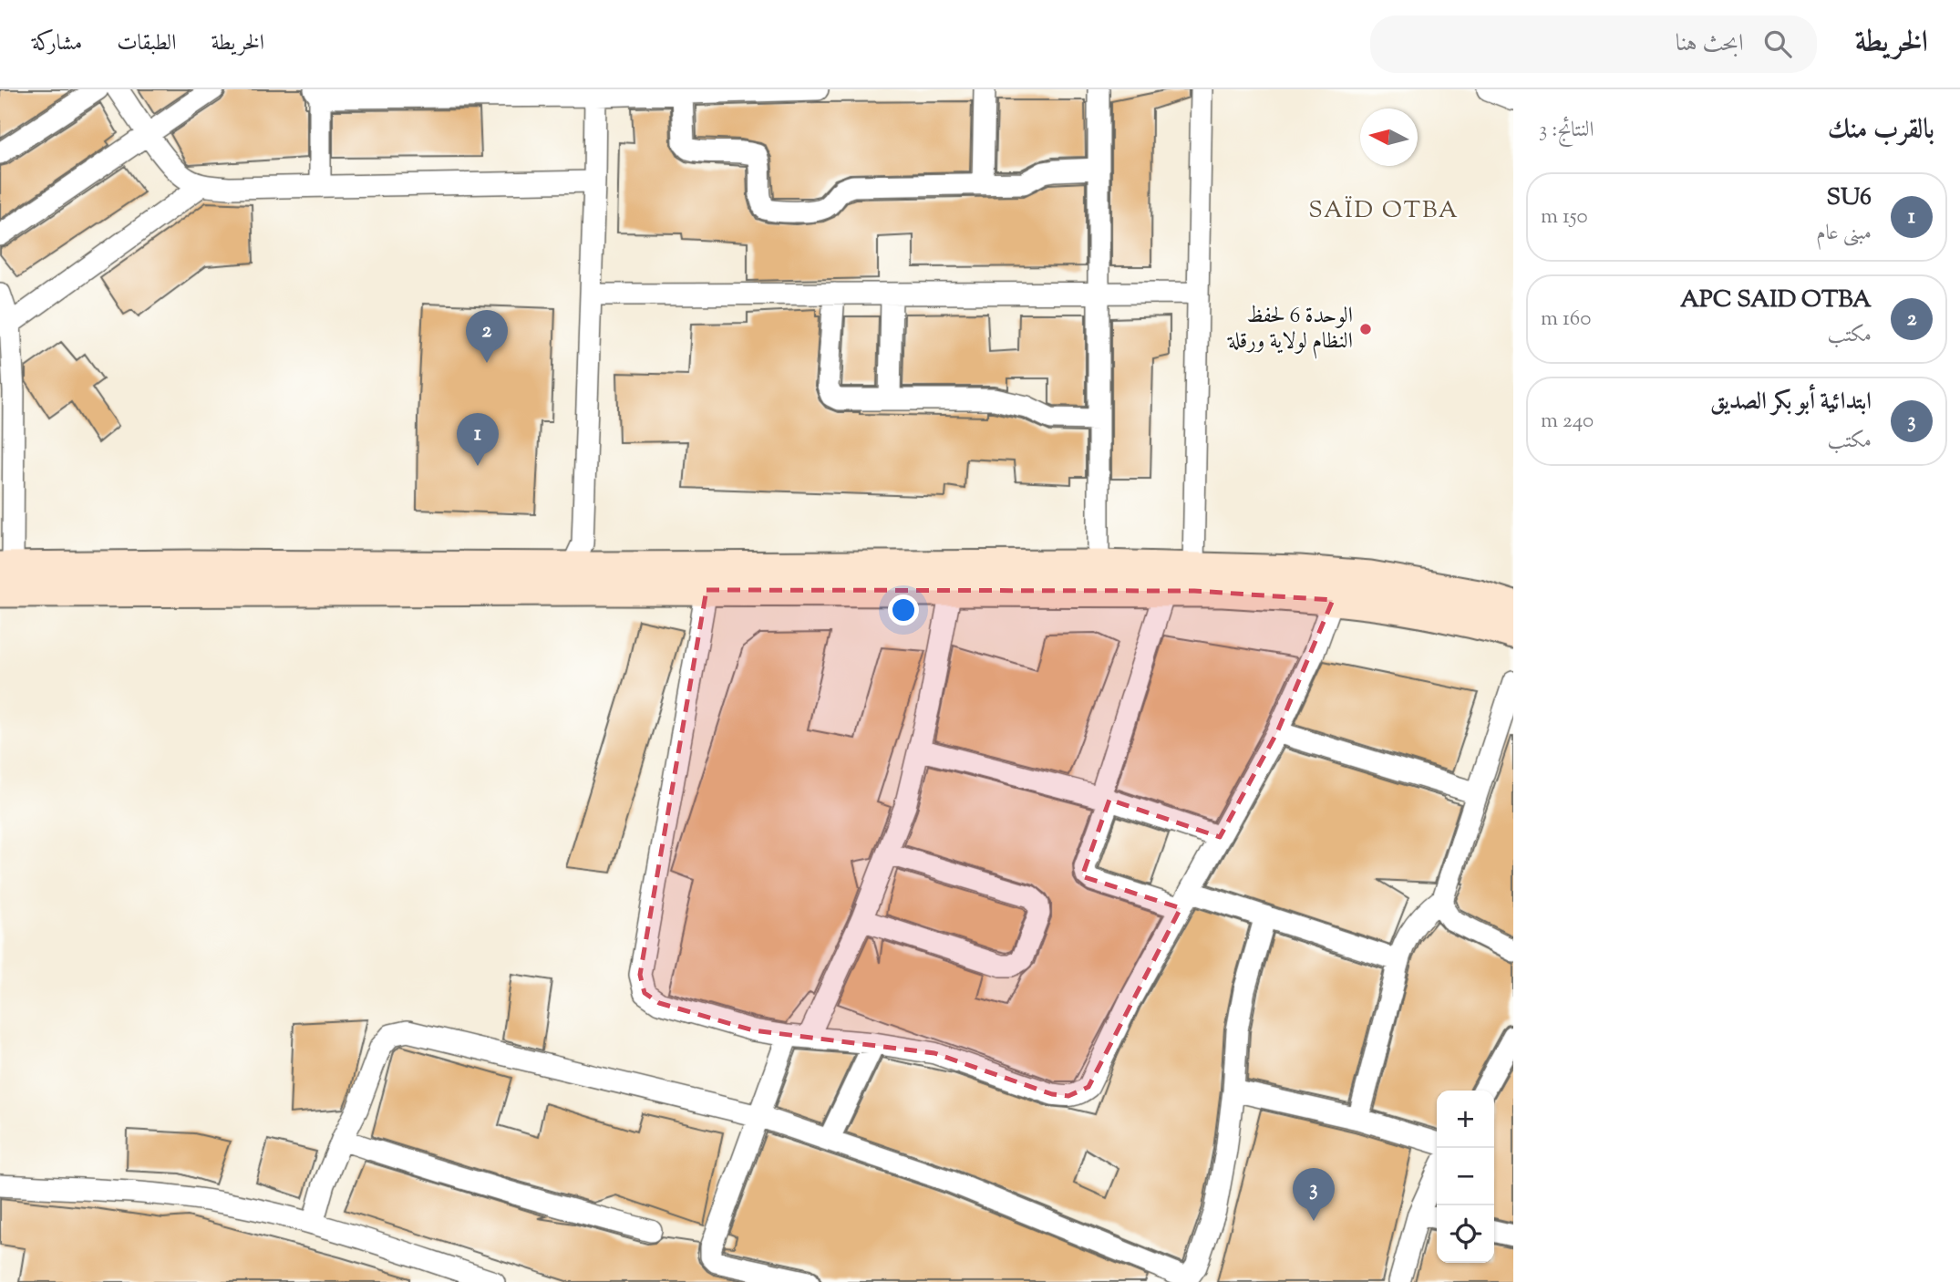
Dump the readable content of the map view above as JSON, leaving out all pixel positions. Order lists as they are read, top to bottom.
{
  "districts": ["SAÏD OTBA"],
  "places": ["الوحدة 6 لحفظ النظام لولاية ورقلة"],
  "north": "left",
  "page": {
    "header": "الخريطة",
    "search": "ابحث هنا",
    "nav": ["الخريطة", "الطبقات", "مشاركة"],
    "heading": ["بالقرب منك", "النتائج: 3"],
    "list": [
      {
        "mark": "1",
        "name": "SU6",
        "note": "مبنى عام",
        "value": "150 m"
      },
      {
        "mark": "2",
        "name": "APC SAID OTBA",
        "note": "مكتب",
        "value": "160 m"
      },
      {
        "mark": "3",
        "name": "ابتدائية أبو بكر الصديق",
        "note": "مكتب",
        "value": "240 m"
      }
    ],
    "pins": ["2", "1", "3"],
    "map_buttons": ["+", "−"]
  }
}
